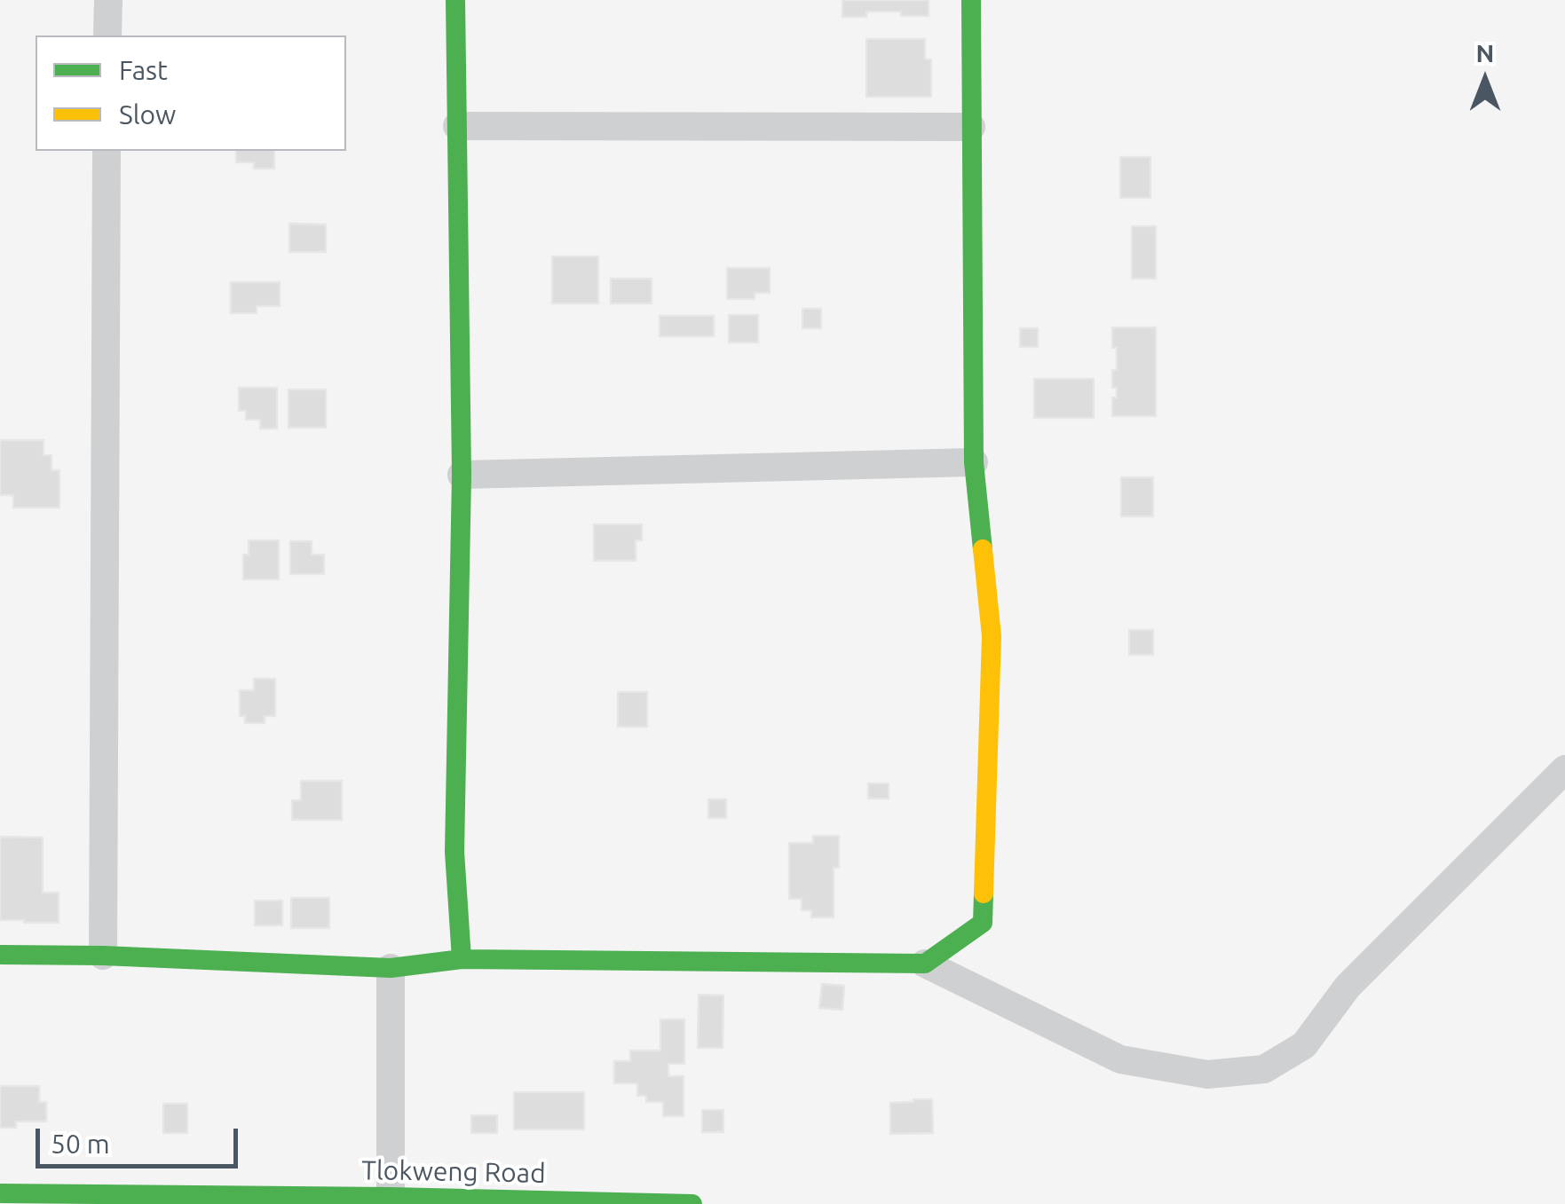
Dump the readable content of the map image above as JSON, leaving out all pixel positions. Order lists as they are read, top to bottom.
{
  "streets": {
    "street": ["Tlokweng Road"]
  },
  "legend": ["Fast", "Slow"],
  "scale_bar": "50 m",
  "north": "top"
}
